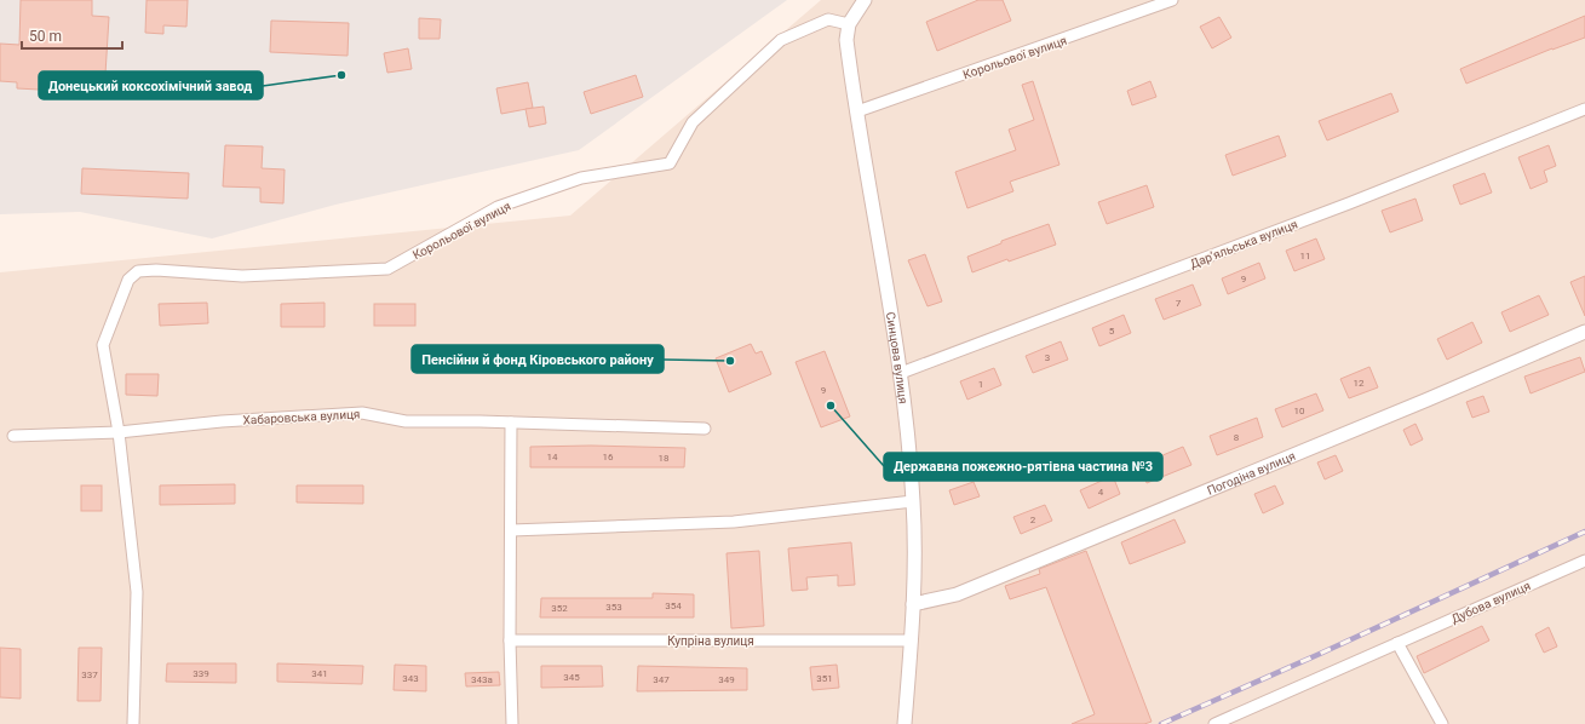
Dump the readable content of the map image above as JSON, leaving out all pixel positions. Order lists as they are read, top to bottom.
{
  "streets": {
    "street": [
      "Корольової вулиця",
      "Дар’яльська вулиця",
      "Синцова вулиця",
      "Хабаровська вулиця",
      "Погодіна вулиця",
      "Дубова вулиця",
      "Купріна вулиця"
    ]
  },
  "crossings": [
    ["Корольової вулиця", "Синцова вулиця"],
    ["Корольової вулиця", "Хабаровська вулиця"],
    ["Дар’яльська вулиця", "Синцова вулиця"],
    ["Синцова вулиця", "Погодіна вулиця"],
    ["Синцова вулиця", "Купріна вулиця"]
  ],
  "places": ["Донецький коксохімічний завод", "Пенсійни й фонд Кіровського району", "Державна пожежно-рятівна частина №3"],
  "house_numbers": [
    "11",
    "9",
    "7",
    "5",
    "3",
    "12",
    "1",
    "9",
    "10",
    "8",
    "14",
    "16",
    "18",
    "4",
    "2",
    "354",
    "353",
    "352",
    "339",
    "341",
    "337",
    "345",
    "343",
    "351",
    "343а",
    "347",
    "349"
  ],
  "scale_bar": "50 m"
}
